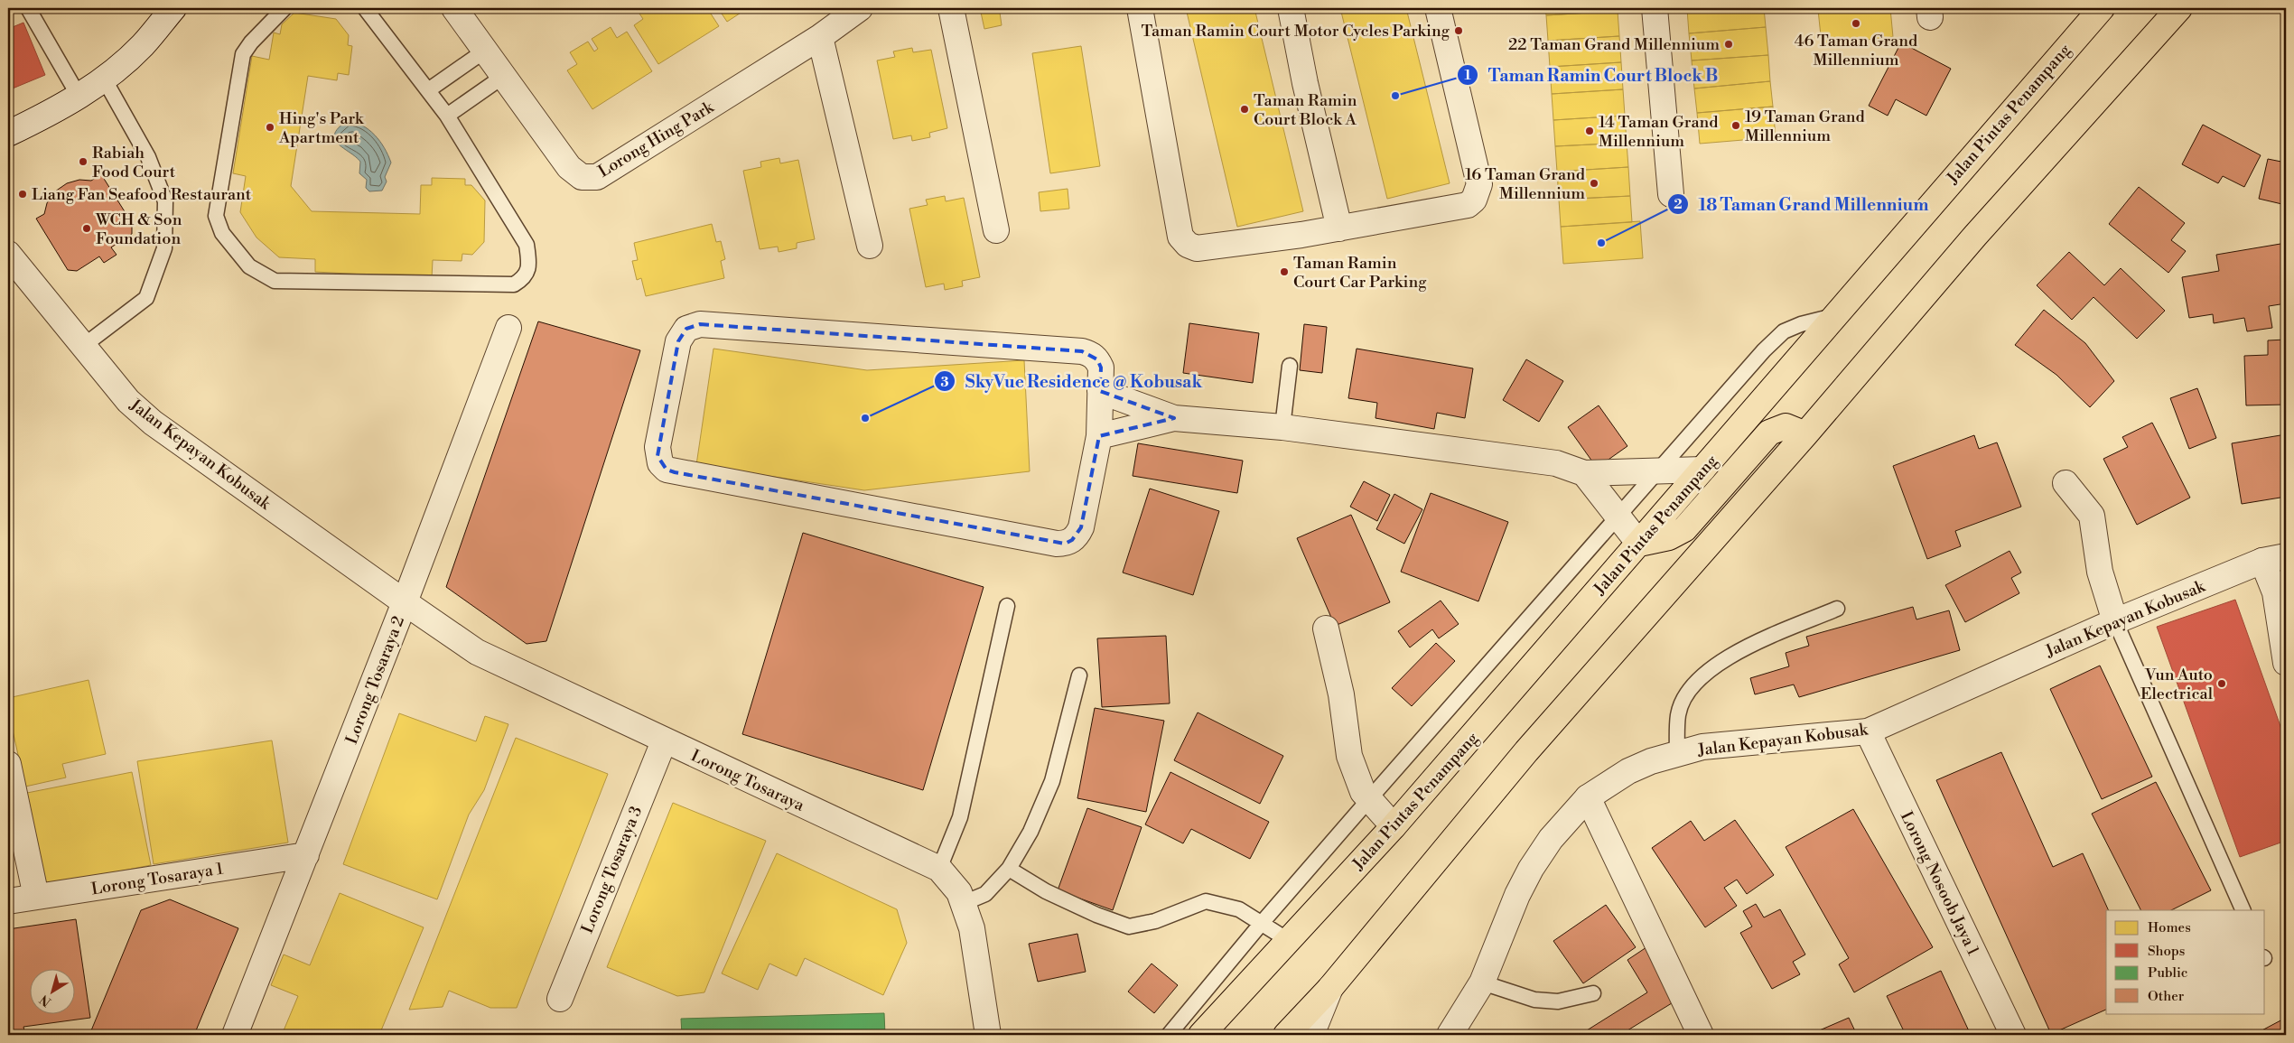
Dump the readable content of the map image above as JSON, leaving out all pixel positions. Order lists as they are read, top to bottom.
{
  "streets": {
    "main road": ["Jalan Pintas Penampang"],
    "street": [
      "Lorong Hing Park",
      "Jalan Kepayan Kobusak",
      "Lorong Tosaraya 2",
      "Lorong Tosaraya",
      "Lorong Tosaraya 3",
      "Lorong Tosaraya 1",
      "Lorong Nosoob Jaya 1"
    ]
  },
  "crossings": [
    ["Jalan Kepayan Kobusak", "Lorong Tosaraya 2"],
    ["Jalan Kepayan Kobusak", "Lorong Tosaraya"],
    ["Jalan Kepayan Kobusak", "Lorong Nosoob Jaya 1"],
    ["Lorong Tosaraya 2", "Lorong Tosaraya"],
    ["Lorong Tosaraya 2", "Lorong Tosaraya 1"],
    ["Lorong Tosaraya", "Lorong Tosaraya 3"]
  ],
  "places": [
    "46 Taman Grand Millennium",
    "Taman Ramin Court Motor Cycles Parking",
    "22 Taman Grand Millennium",
    "Taman Ramin Court Block B",
    "Taman Ramin Court Block A",
    "19 Taman Grand Millennium",
    "Hing's Park Apartment",
    "14 Taman Grand Millennium",
    "Rabiah Food Court",
    "16 Taman Grand Millennium",
    "Liang Fan Seafood Restaurant",
    "WCH & Son Foundation",
    "18 Taman Grand Millennium",
    "Taman Ramin Court Car Parking",
    "SkyVue Residence @ Kobusak",
    "Vun Auto Electrical"
  ],
  "legend": [
    "Homes",
    "Shops",
    "Public",
    "Other"
  ],
  "north": "bottom left"
}
